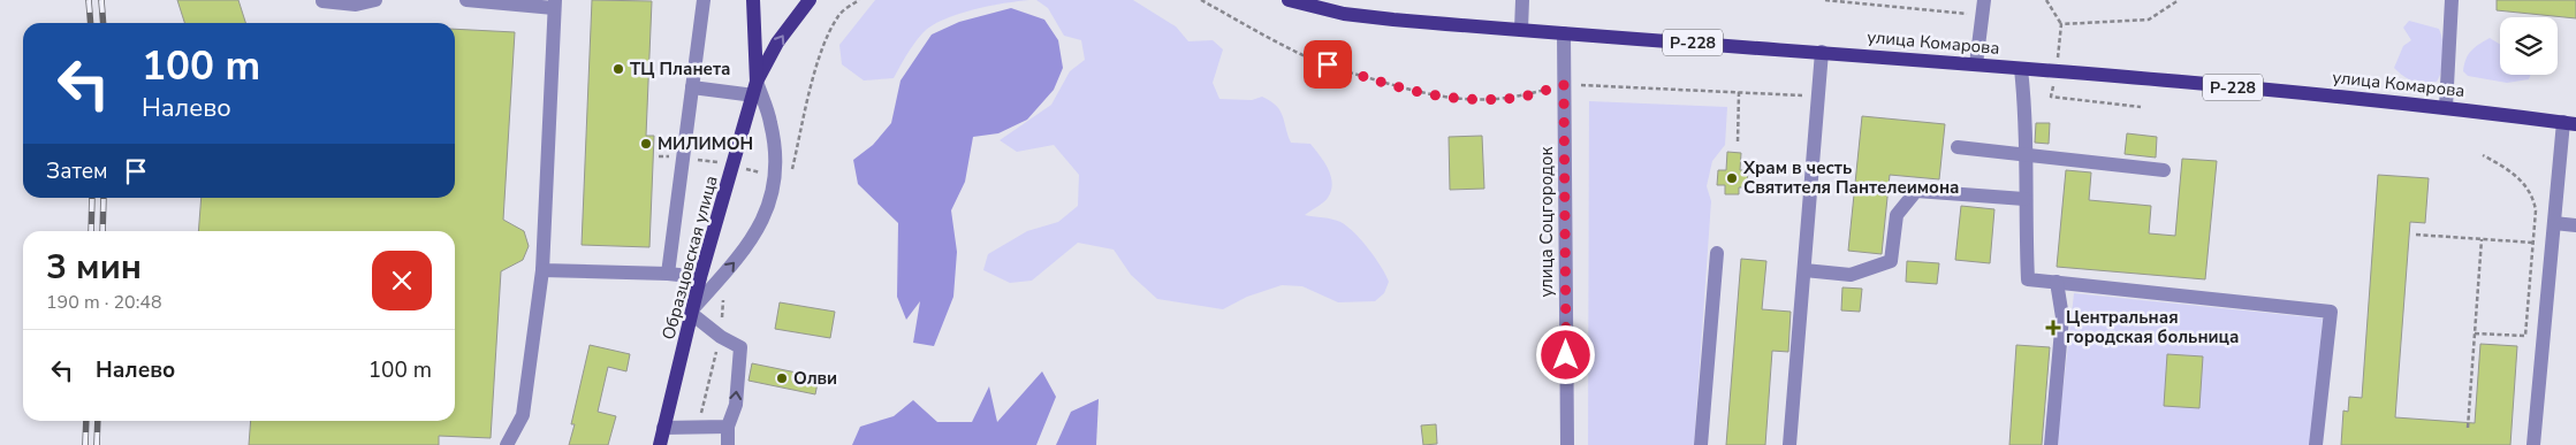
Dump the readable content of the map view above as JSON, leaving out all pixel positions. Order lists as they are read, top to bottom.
{
  "streets": {
    "main road": ["Р-228", "улица Комарова", "Образцовская улица"],
    "street": ["улица Соцгородок"]
  },
  "crossings": [
    ["улица Комарова", "улица Соцгородок"]
  ],
  "places": {
    "other": [
      "ТЦ Планета",
      "МИЛИМОН",
      "Храм в честь Святителя Пантелеимона",
      "Олви"
    ],
    "health": ["Центральная городская больница"]
  },
  "page": {
    "turn": ["100 m", "Налево"],
    "then": "Затем",
    "heading": ["3 мин", "190 m · 20:48"],
    "list": [
      {
        "name": "Налево",
        "value": "100 m"
      }
    ]
  }
}
